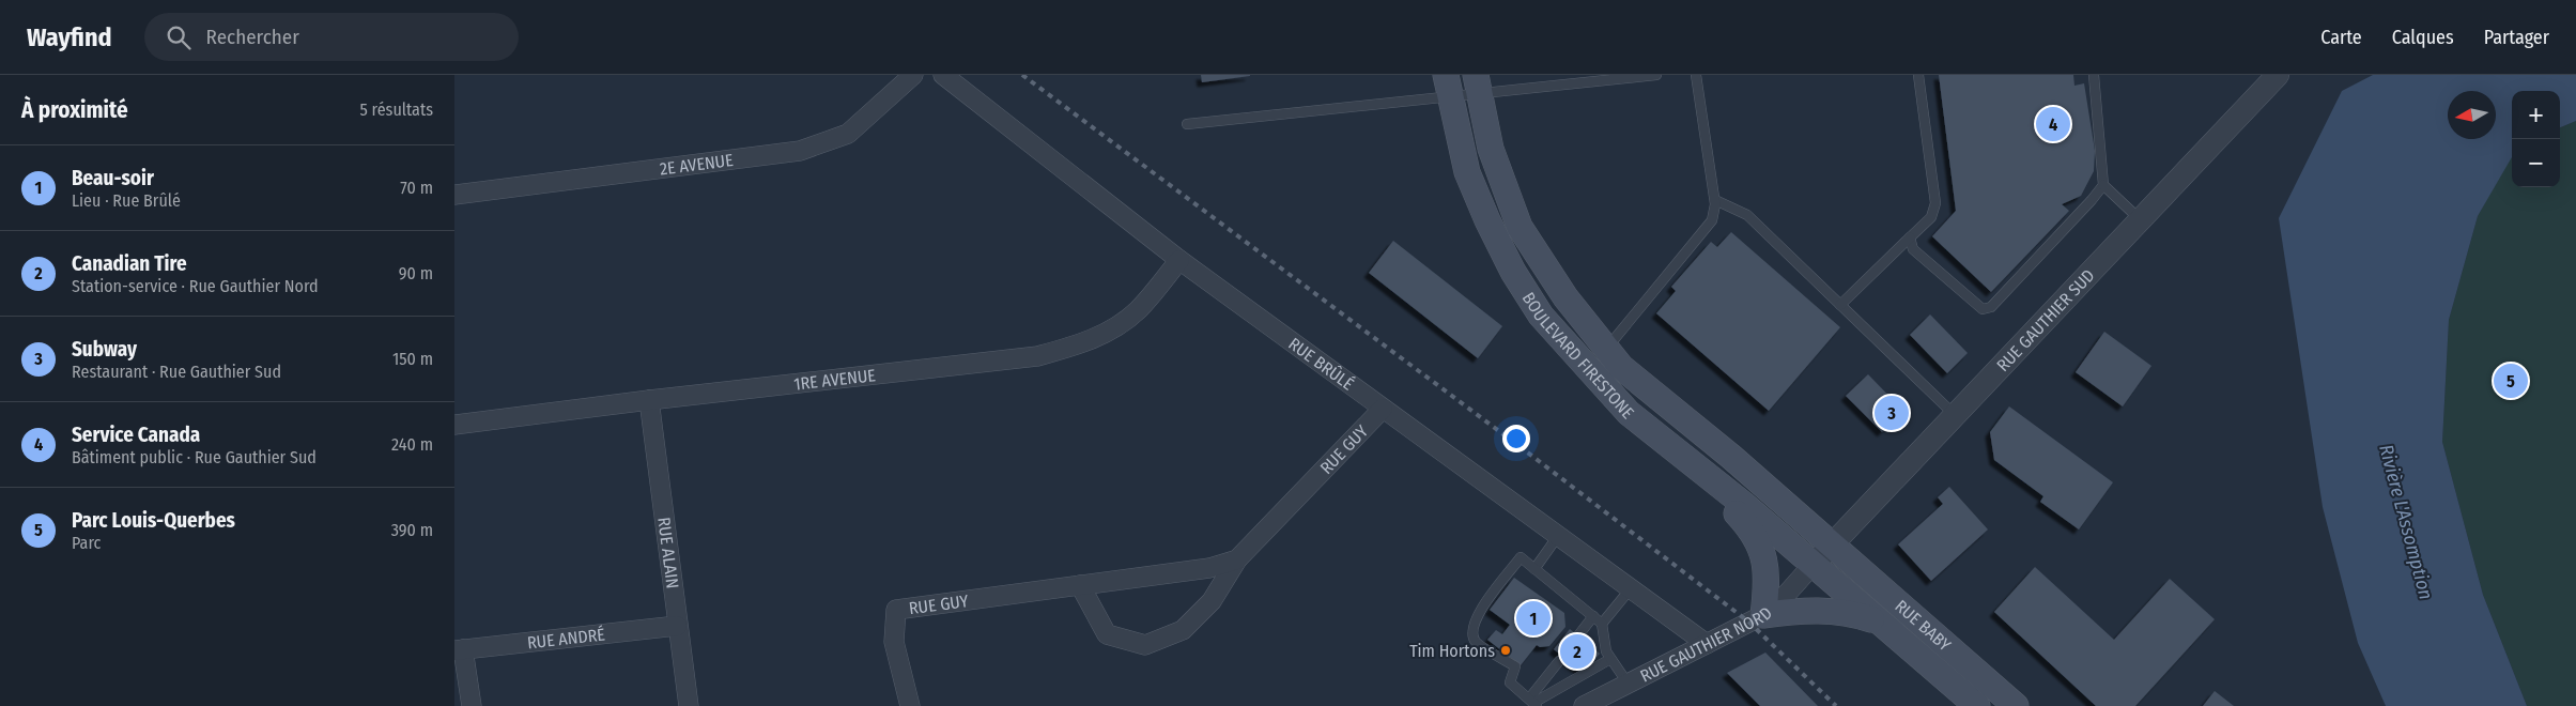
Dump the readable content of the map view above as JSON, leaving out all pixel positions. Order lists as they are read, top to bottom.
{
  "streets": {
    "main road": ["BOULEVARD FIRESTONE", "RUE BABY"],
    "street": [
      "2E AVENUE",
      "RUE GAUTHIER SUD",
      "RUE BRÛLÉ",
      "1RE AVENUE",
      "RUE GUY",
      "RUE ALAIN",
      "RUE ANDRÉ",
      "RUE GAUTHIER NORD"
    ]
  },
  "crossings": [
    ["RUE GAUTHIER SUD", "BOULEVARD FIRESTONE"],
    ["RUE GAUTHIER SUD", "RUE BABY"],
    ["RUE GAUTHIER SUD", "RUE GAUTHIER NORD"],
    ["BOULEVARD FIRESTONE", "RUE BABY"],
    ["BOULEVARD FIRESTONE", "RUE GAUTHIER NORD"],
    ["RUE BRÛLÉ", "1RE AVENUE"],
    ["RUE BRÛLÉ", "RUE GUY"],
    ["RUE BRÛLÉ", "RUE GAUTHIER NORD"],
    ["1RE AVENUE", "RUE ALAIN"],
    ["RUE ALAIN", "RUE ANDRÉ"],
    ["RUE BABY", "RUE GAUTHIER NORD"]
  ],
  "water": ["Rivière L'Assomption"],
  "places": ["Tim Hortons"],
  "north": "left",
  "page": {
    "header": "Wayfind",
    "search": "Rechercher",
    "nav": ["Carte", "Calques", "Partager"],
    "heading": ["À proximité", "5 résultats"],
    "map_buttons": ["+", "−"],
    "pins": [
      "4",
      "5",
      "3",
      "1",
      "2"
    ],
    "list": [
      {
        "mark": "1",
        "name": "Beau-soir",
        "note": "Lieu · Rue Brûlé",
        "value": "70 m"
      },
      {
        "mark": "2",
        "name": "Canadian Tire",
        "note": "Station-service · Rue Gauthier Nord",
        "value": "90 m"
      },
      {
        "mark": "3",
        "name": "Subway",
        "note": "Restaurant · Rue Gauthier Sud",
        "value": "150 m"
      },
      {
        "mark": "4",
        "name": "Service Canada",
        "note": "Bâtiment public · Rue Gauthier Sud",
        "value": "240 m"
      },
      {
        "mark": "5",
        "name": "Parc Louis-Querbes",
        "note": "Parc",
        "value": "390 m"
      }
    ]
  }
}
